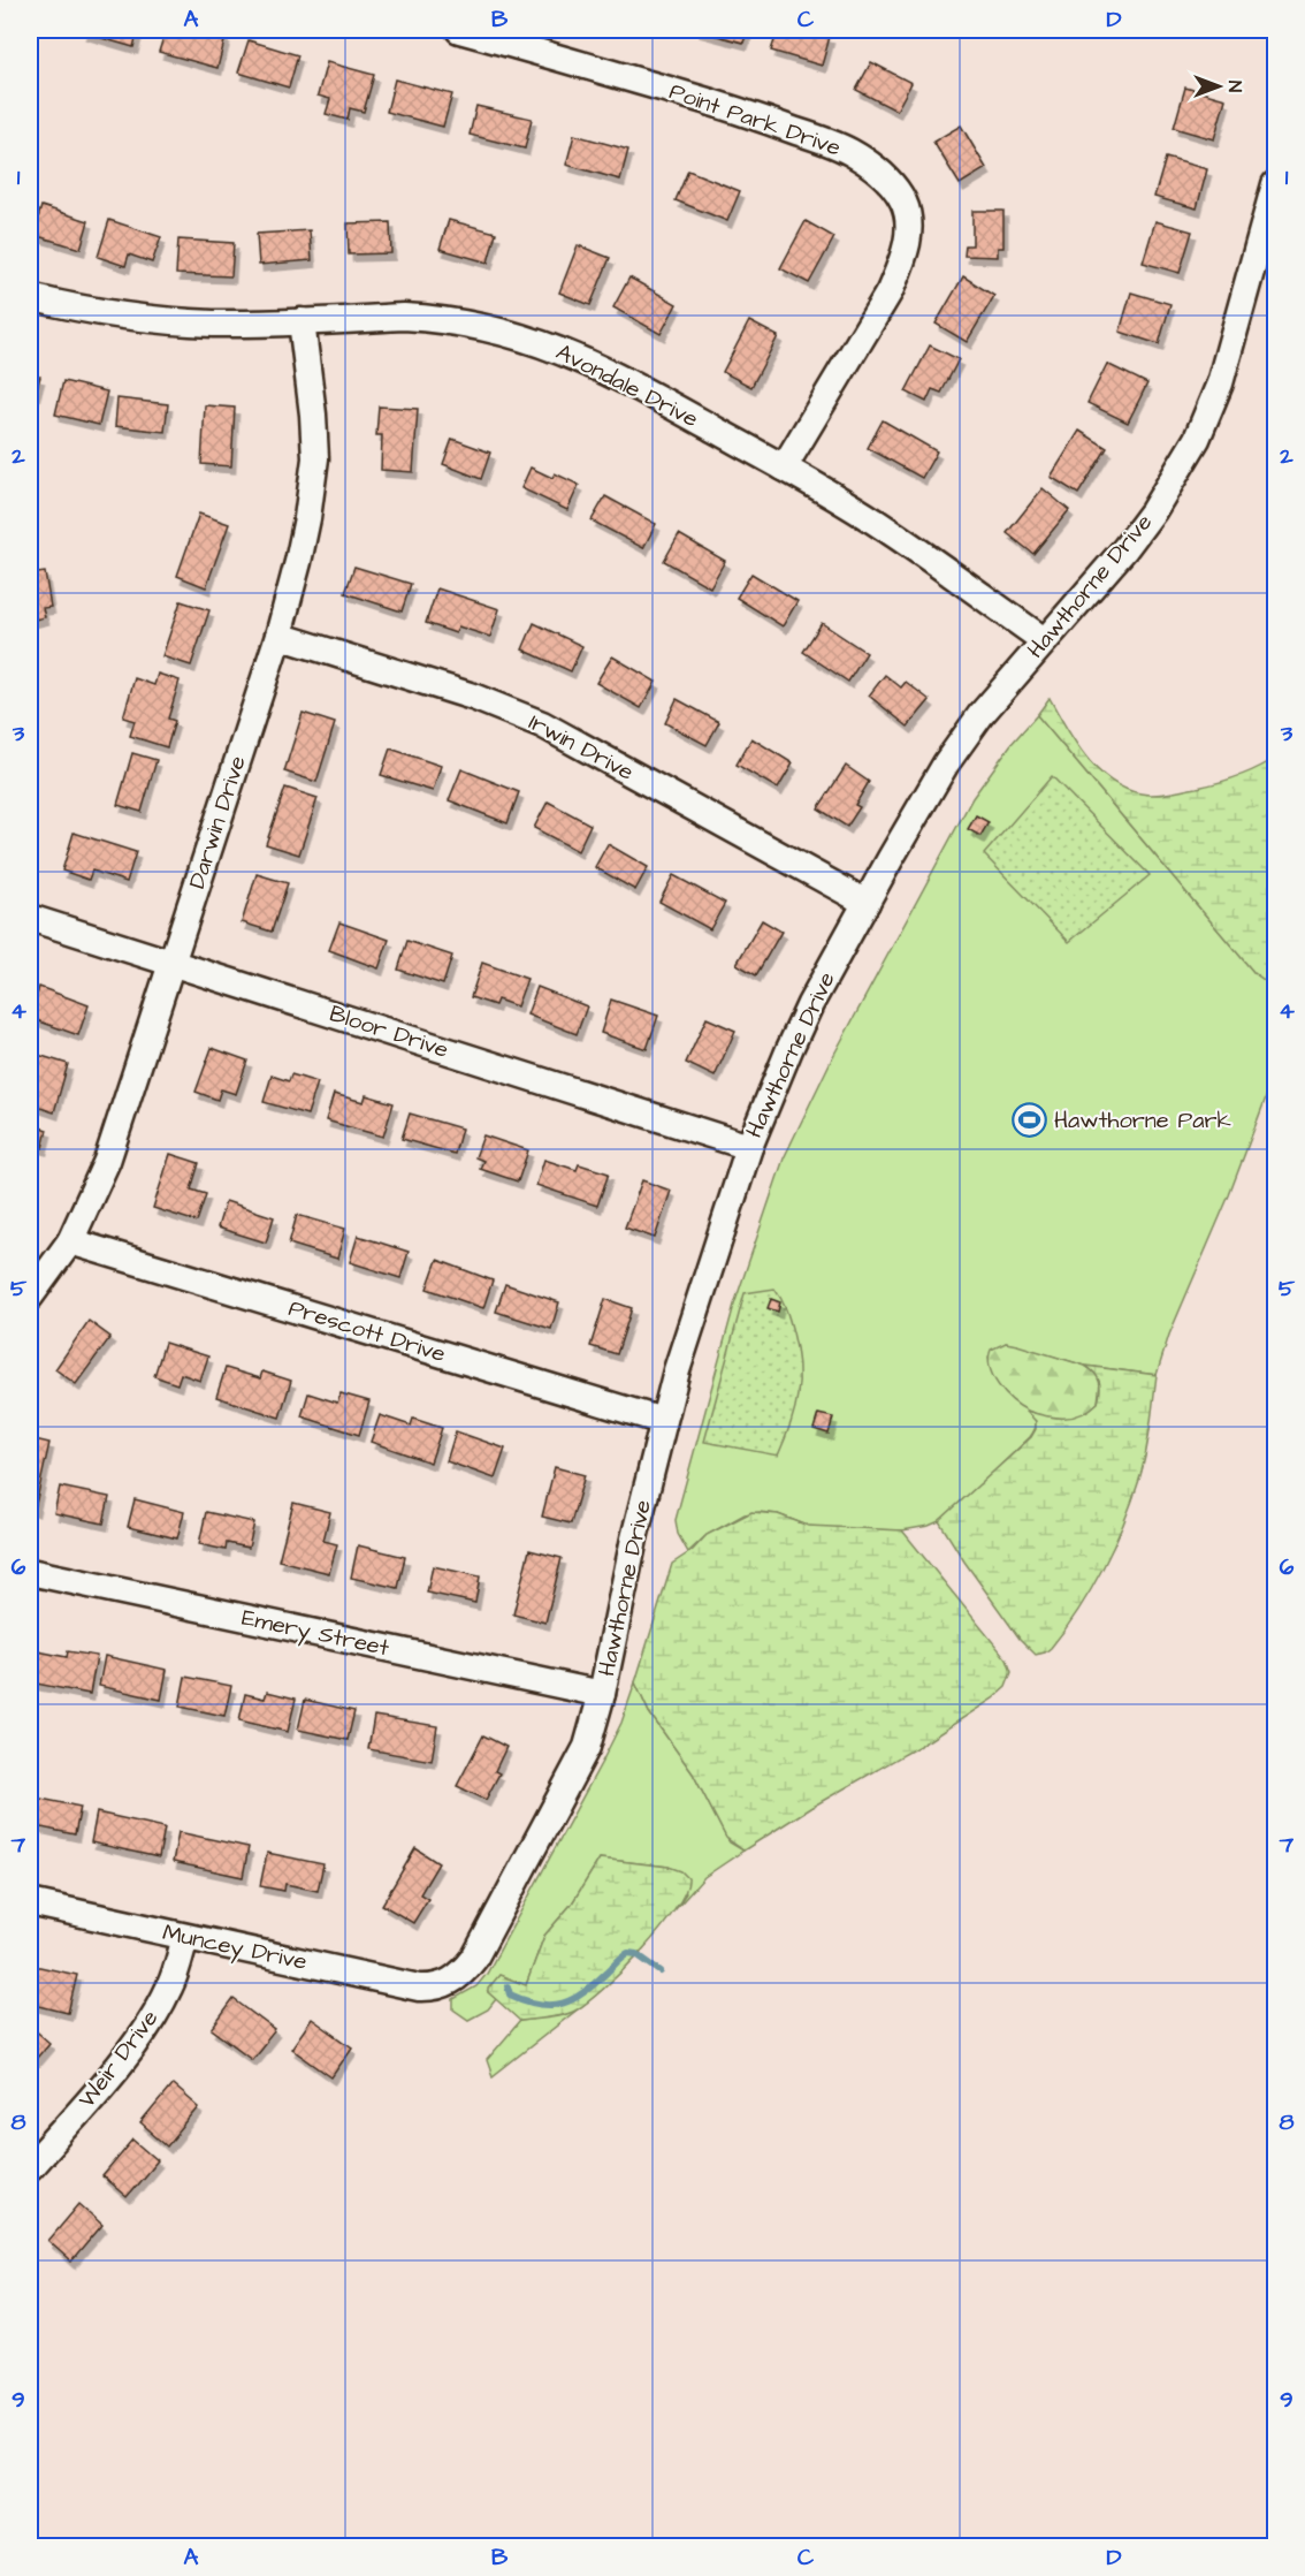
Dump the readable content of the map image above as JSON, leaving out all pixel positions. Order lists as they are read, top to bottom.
{
  "streets": {
    "street": [
      "Point Park Drive",
      "Avondale Drive",
      "Hawthorne Drive",
      "Irwin Drive",
      "Darwin Drive",
      "Bloor Drive",
      "Prescott Drive",
      "Emery Street",
      "Muncey Drive",
      "Weir Drive"
    ]
  },
  "crossings": [
    ["Point Park Drive", "Avondale Drive"],
    ["Avondale Drive", "Hawthorne Drive"],
    ["Avondale Drive", "Darwin Drive"],
    ["Hawthorne Drive", "Irwin Drive"],
    ["Hawthorne Drive", "Bloor Drive"],
    ["Hawthorne Drive", "Prescott Drive"],
    ["Hawthorne Drive", "Emery Street"],
    ["Hawthorne Drive", "Muncey Drive"],
    ["Irwin Drive", "Darwin Drive"],
    ["Darwin Drive", "Bloor Drive"],
    ["Darwin Drive", "Prescott Drive"],
    ["Muncey Drive", "Weir Drive"]
  ],
  "places": {
    "sports": ["Hawthorne Park"]
  },
  "north": "right",
  "grid": {
    "columns": [
      "A",
      "B",
      "C",
      "D"
    ],
    "rows": [
      "1",
      "2",
      "3",
      "4",
      "5",
      "6",
      "7",
      "8",
      "9"
    ]
  }
}
